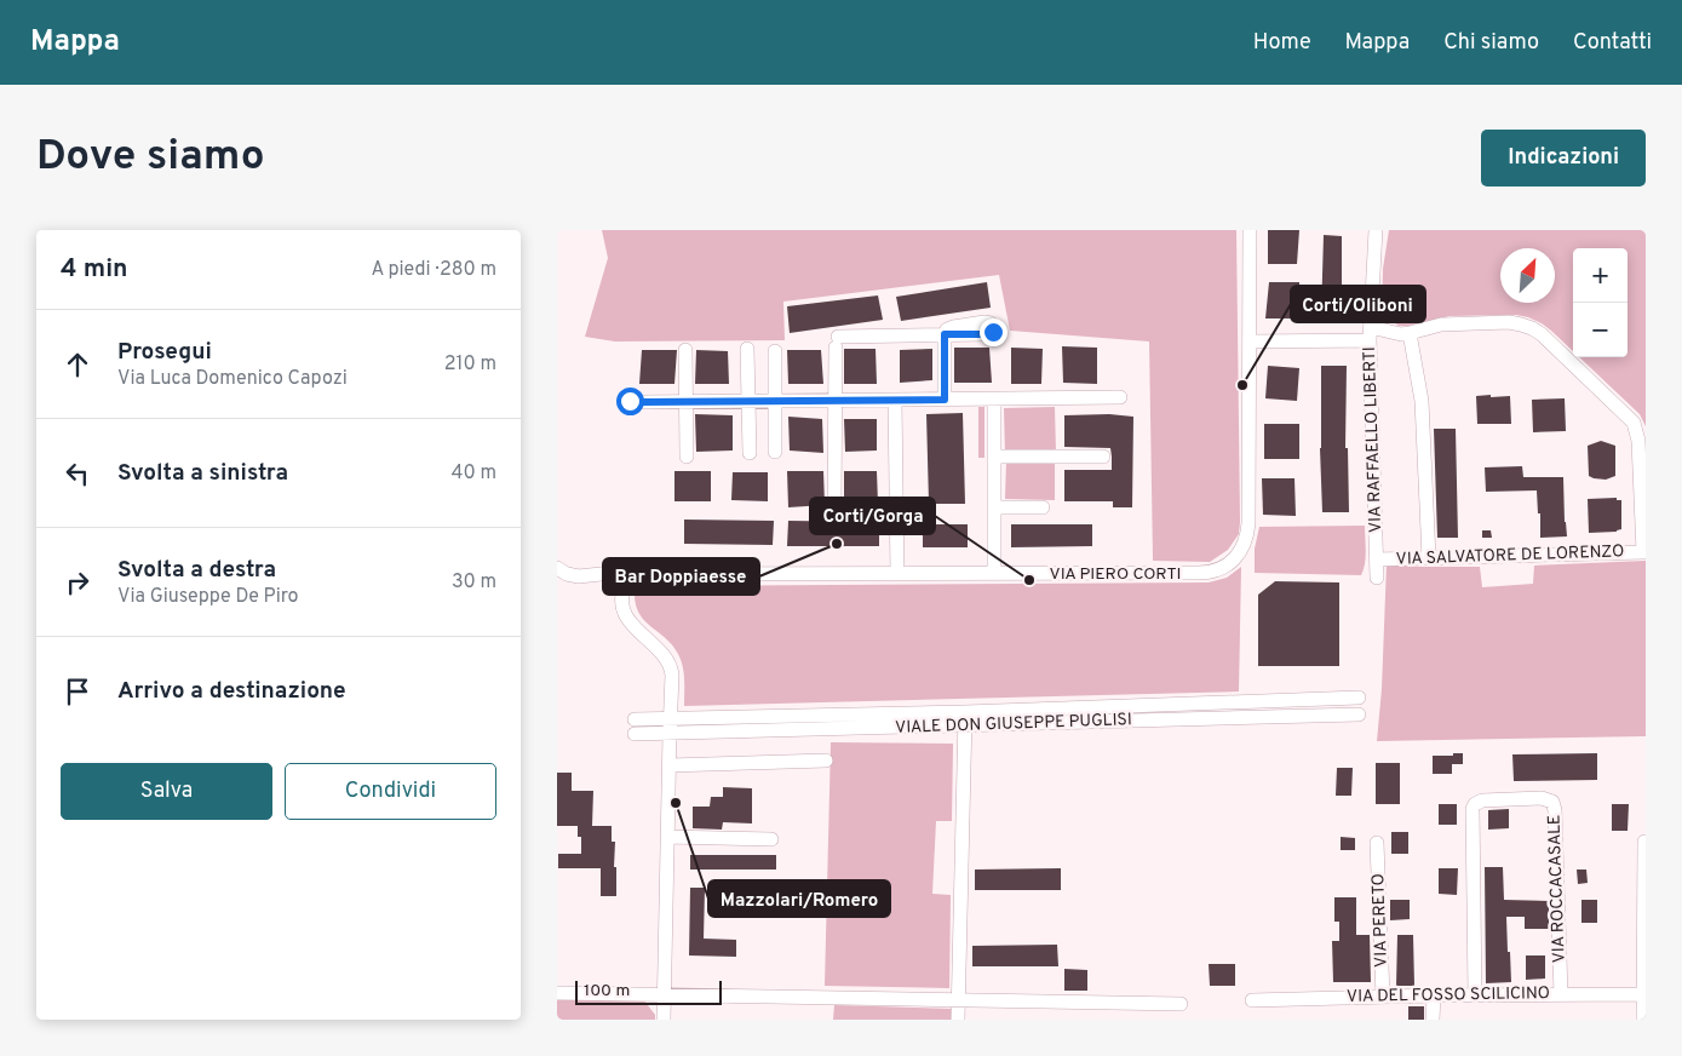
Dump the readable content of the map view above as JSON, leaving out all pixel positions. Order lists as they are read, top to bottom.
{
  "streets": {
    "street": [
      "VIA RAFFAELLO LIBERTI",
      "VIA SALVATORE DE LORENZO",
      "VIA PIERO CORTI",
      "VIALE DON GIUSEPPE PUGLISI",
      "VIA ROCCACASALE",
      "VIA PERETO",
      "VIA DEL FOSSO SCILICINO"
    ]
  },
  "crossings": [
    ["VIA RAFFAELLO LIBERTI", "VIA SALVATORE DE LORENZO"],
    ["VIA ROCCACASALE", "VIA DEL FOSSO SCILICINO"],
    ["VIA PERETO", "VIA DEL FOSSO SCILICINO"]
  ],
  "places": [
    "Corti/Oliboni",
    "Bar Doppiaesse",
    "Corti/Gorga",
    "Mazzolari/Romero"
  ],
  "scale_bar": "100 m",
  "north": "top right",
  "page": {
    "header": "Mappa",
    "nav": [
      "Home",
      "Mappa",
      "Chi siamo",
      "Contatti"
    ],
    "buttons": [
      "Indicazioni",
      ["Salva", "Condividi"]
    ],
    "title": "Dove siamo",
    "heading": ["4 min", "A piedi · 280 m"],
    "map_buttons": ["+", "−"],
    "list": [
      ["Prosegui", "Via Luca Domenico Capozi", "210 m"],
      ["Svolta a sinistra", "40 m"],
      ["Svolta a destra", "Via Giuseppe De Piro", "30 m"],
      "Arrivo a destinazione"
    ],
    "scale": "100 m"
  }
}
